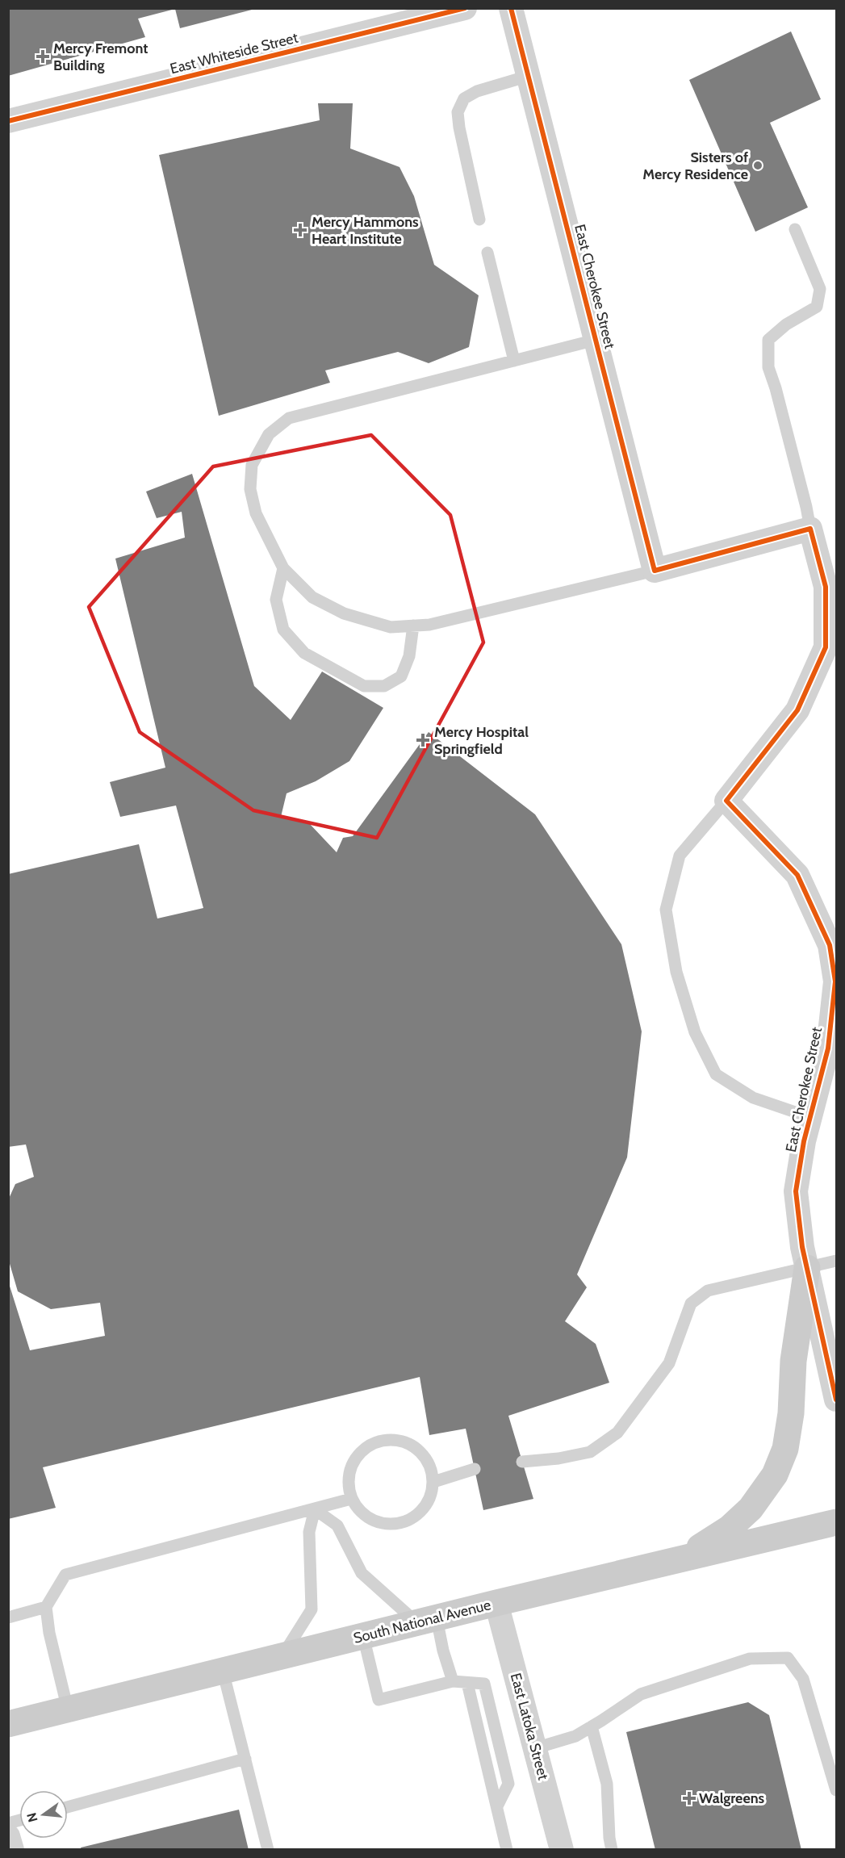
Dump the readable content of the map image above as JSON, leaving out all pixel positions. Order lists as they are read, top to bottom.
{
  "streets": {
    "main road": ["South National Avenue"],
    "street": ["East Whiteside Street", "East Cherokee Street", "East Latoka Street"]
  },
  "crossings": [
    ["South National Avenue", "East Latoka Street"]
  ],
  "places": {
    "health": [
      "Mercy Fremont Building",
      "Mercy Hammons Heart Institute",
      "Mercy Hospital Springfield",
      "Walgreens"
    ],
    "other": ["Sisters of Mercy Residence"]
  },
  "north": "left"
}
